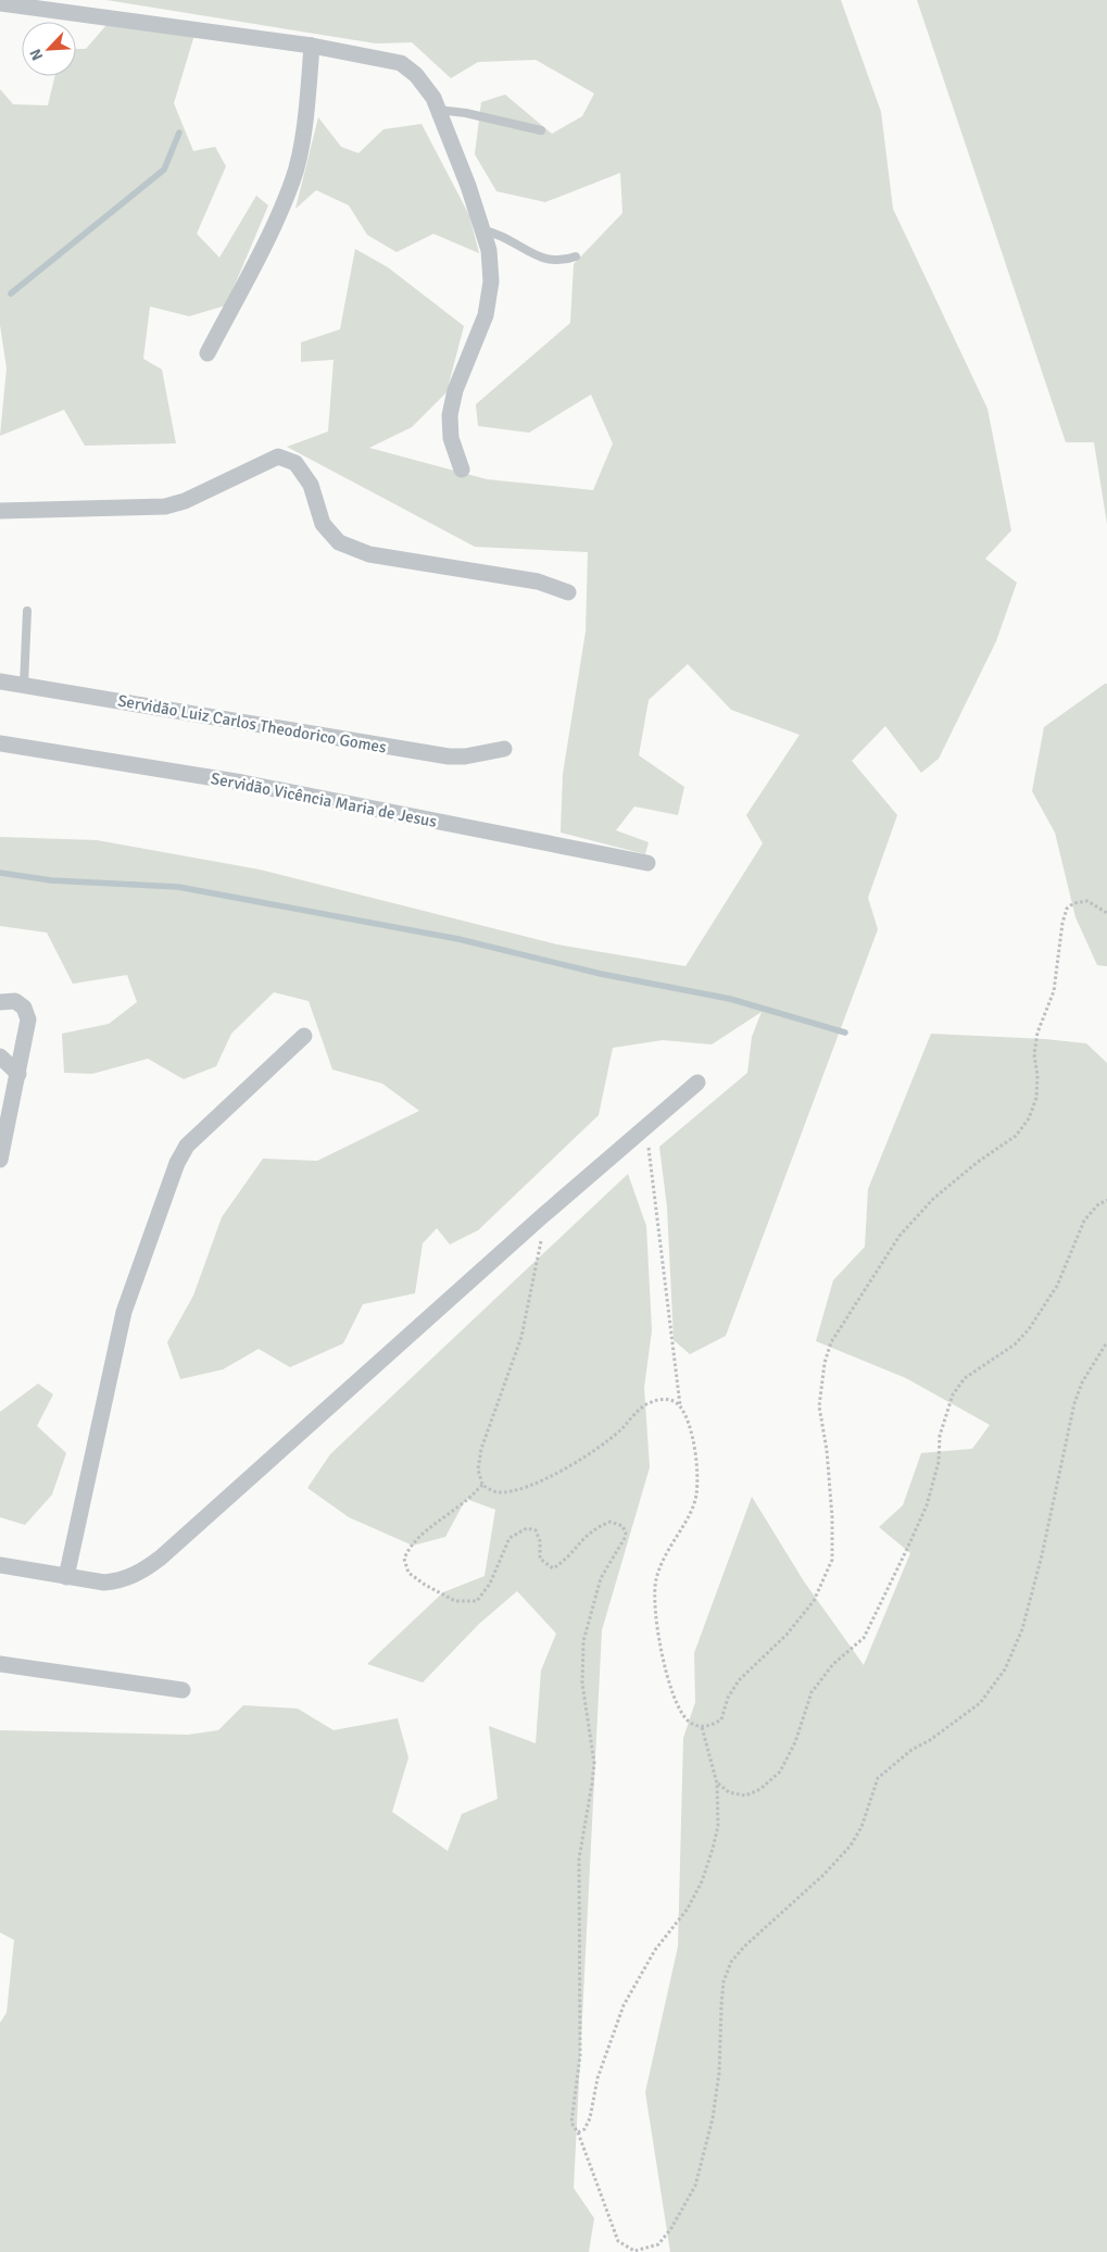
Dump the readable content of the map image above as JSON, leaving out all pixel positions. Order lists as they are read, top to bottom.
{
  "streets": {
    "street": ["Servidão Luiz Carlos Theodorico Gomes", "Servidão Vicência Maria de Jesus"]
  },
  "north": "bottom left"
}
